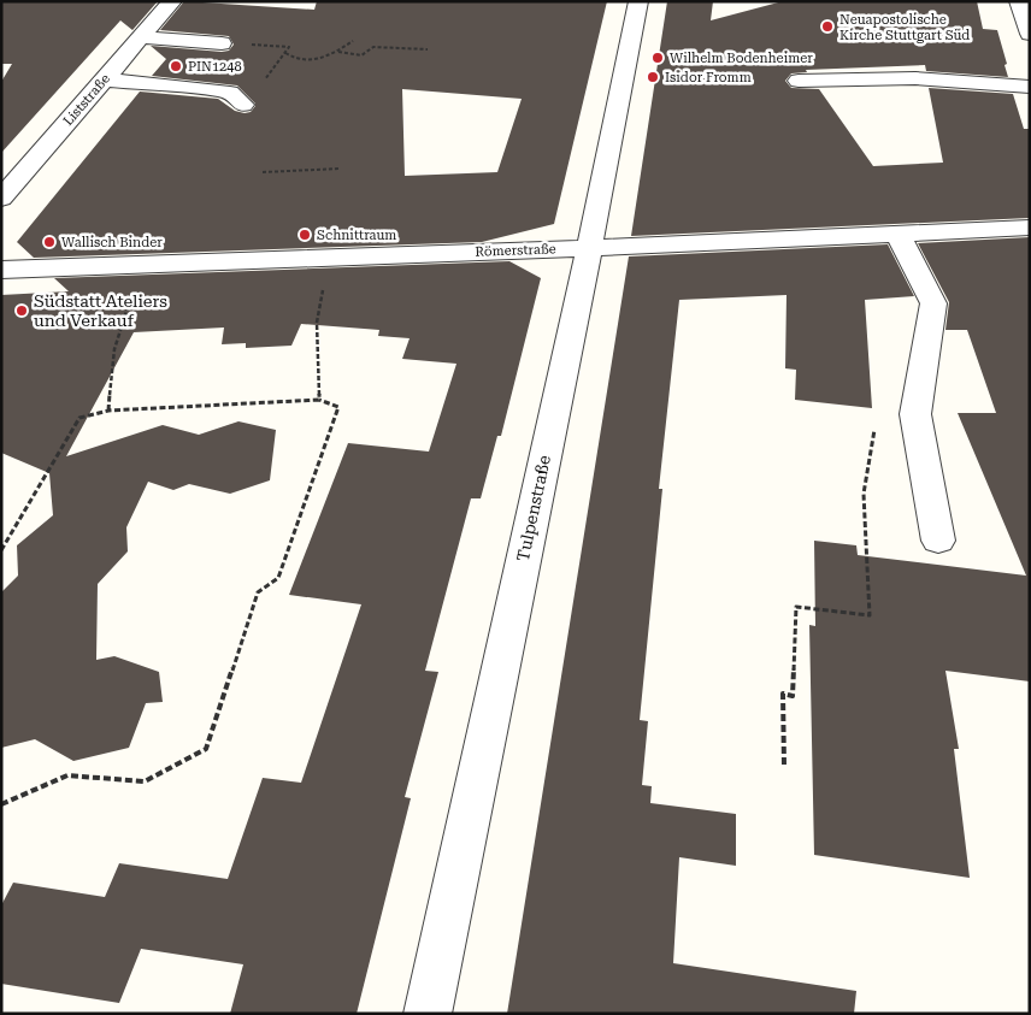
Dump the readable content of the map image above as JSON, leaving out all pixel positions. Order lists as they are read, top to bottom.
{
  "streets": {
    "street": ["Liststraße", "Römerstraße", "Tulpenstraße"]
  },
  "crossings": [
    ["Römerstraße", "Tulpenstraße"]
  ],
  "places": [
    "Neuapostolische Kirche Stuttgart Süd",
    "Wilhelm Bodenheimer",
    "PIN1248",
    "Isidor Fromm",
    "Schnittraum",
    "Wallisch Binder",
    "Südstatt Ateliers und Verkauf"
  ]
}
